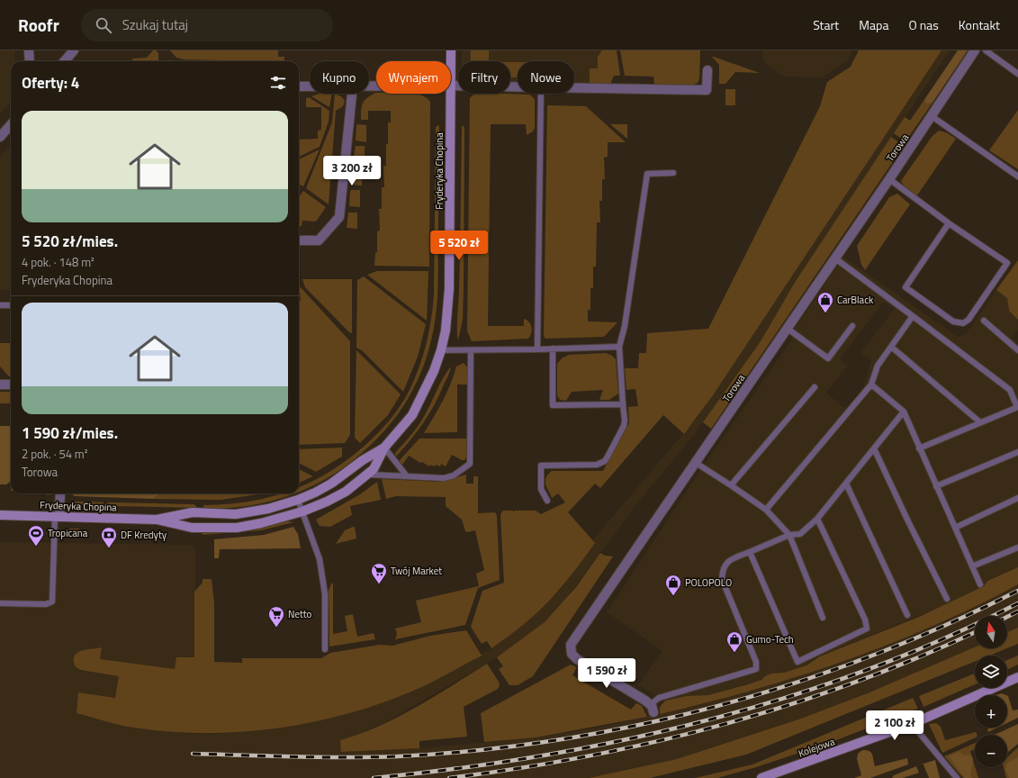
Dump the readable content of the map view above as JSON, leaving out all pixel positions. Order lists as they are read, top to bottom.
{
  "streets": {
    "street": ["Torowa", "Fryderyka Chopina", "Kolejowa"]
  },
  "places": {
    "shop": ["CarBlack", "POLOPOLO", "Gumo-Tech"],
    "sports": ["Tropicana"],
    "bank": ["DF Kredyty"],
    "supermarket": ["Twój Market", "Netto"]
  },
  "north": "top",
  "page": {
    "header": "Roofr",
    "search": "Szukaj tutaj",
    "nav": [
      "Start",
      "Mapa",
      "O nas",
      "Kontakt"
    ],
    "chip": [
      "Kupno",
      "Wynajem",
      "Filtry",
      "Nowe"
    ],
    "heading": "Oferty: 4",
    "list": [
      {
        "name": "5 520 zł/mies.",
        "note": "4 pok. · 148 m² · Fryderyka Chopina"
      },
      {
        "name": "1 590 zł/mies.",
        "note": "2 pok. · 54 m² · Torowa"
      }
    ],
    "price": [
      "3 200 zł",
      "5 520 zł",
      "1 590 zł",
      "2 100 zł"
    ],
    "map_buttons": ["+", "−"]
  }
}
